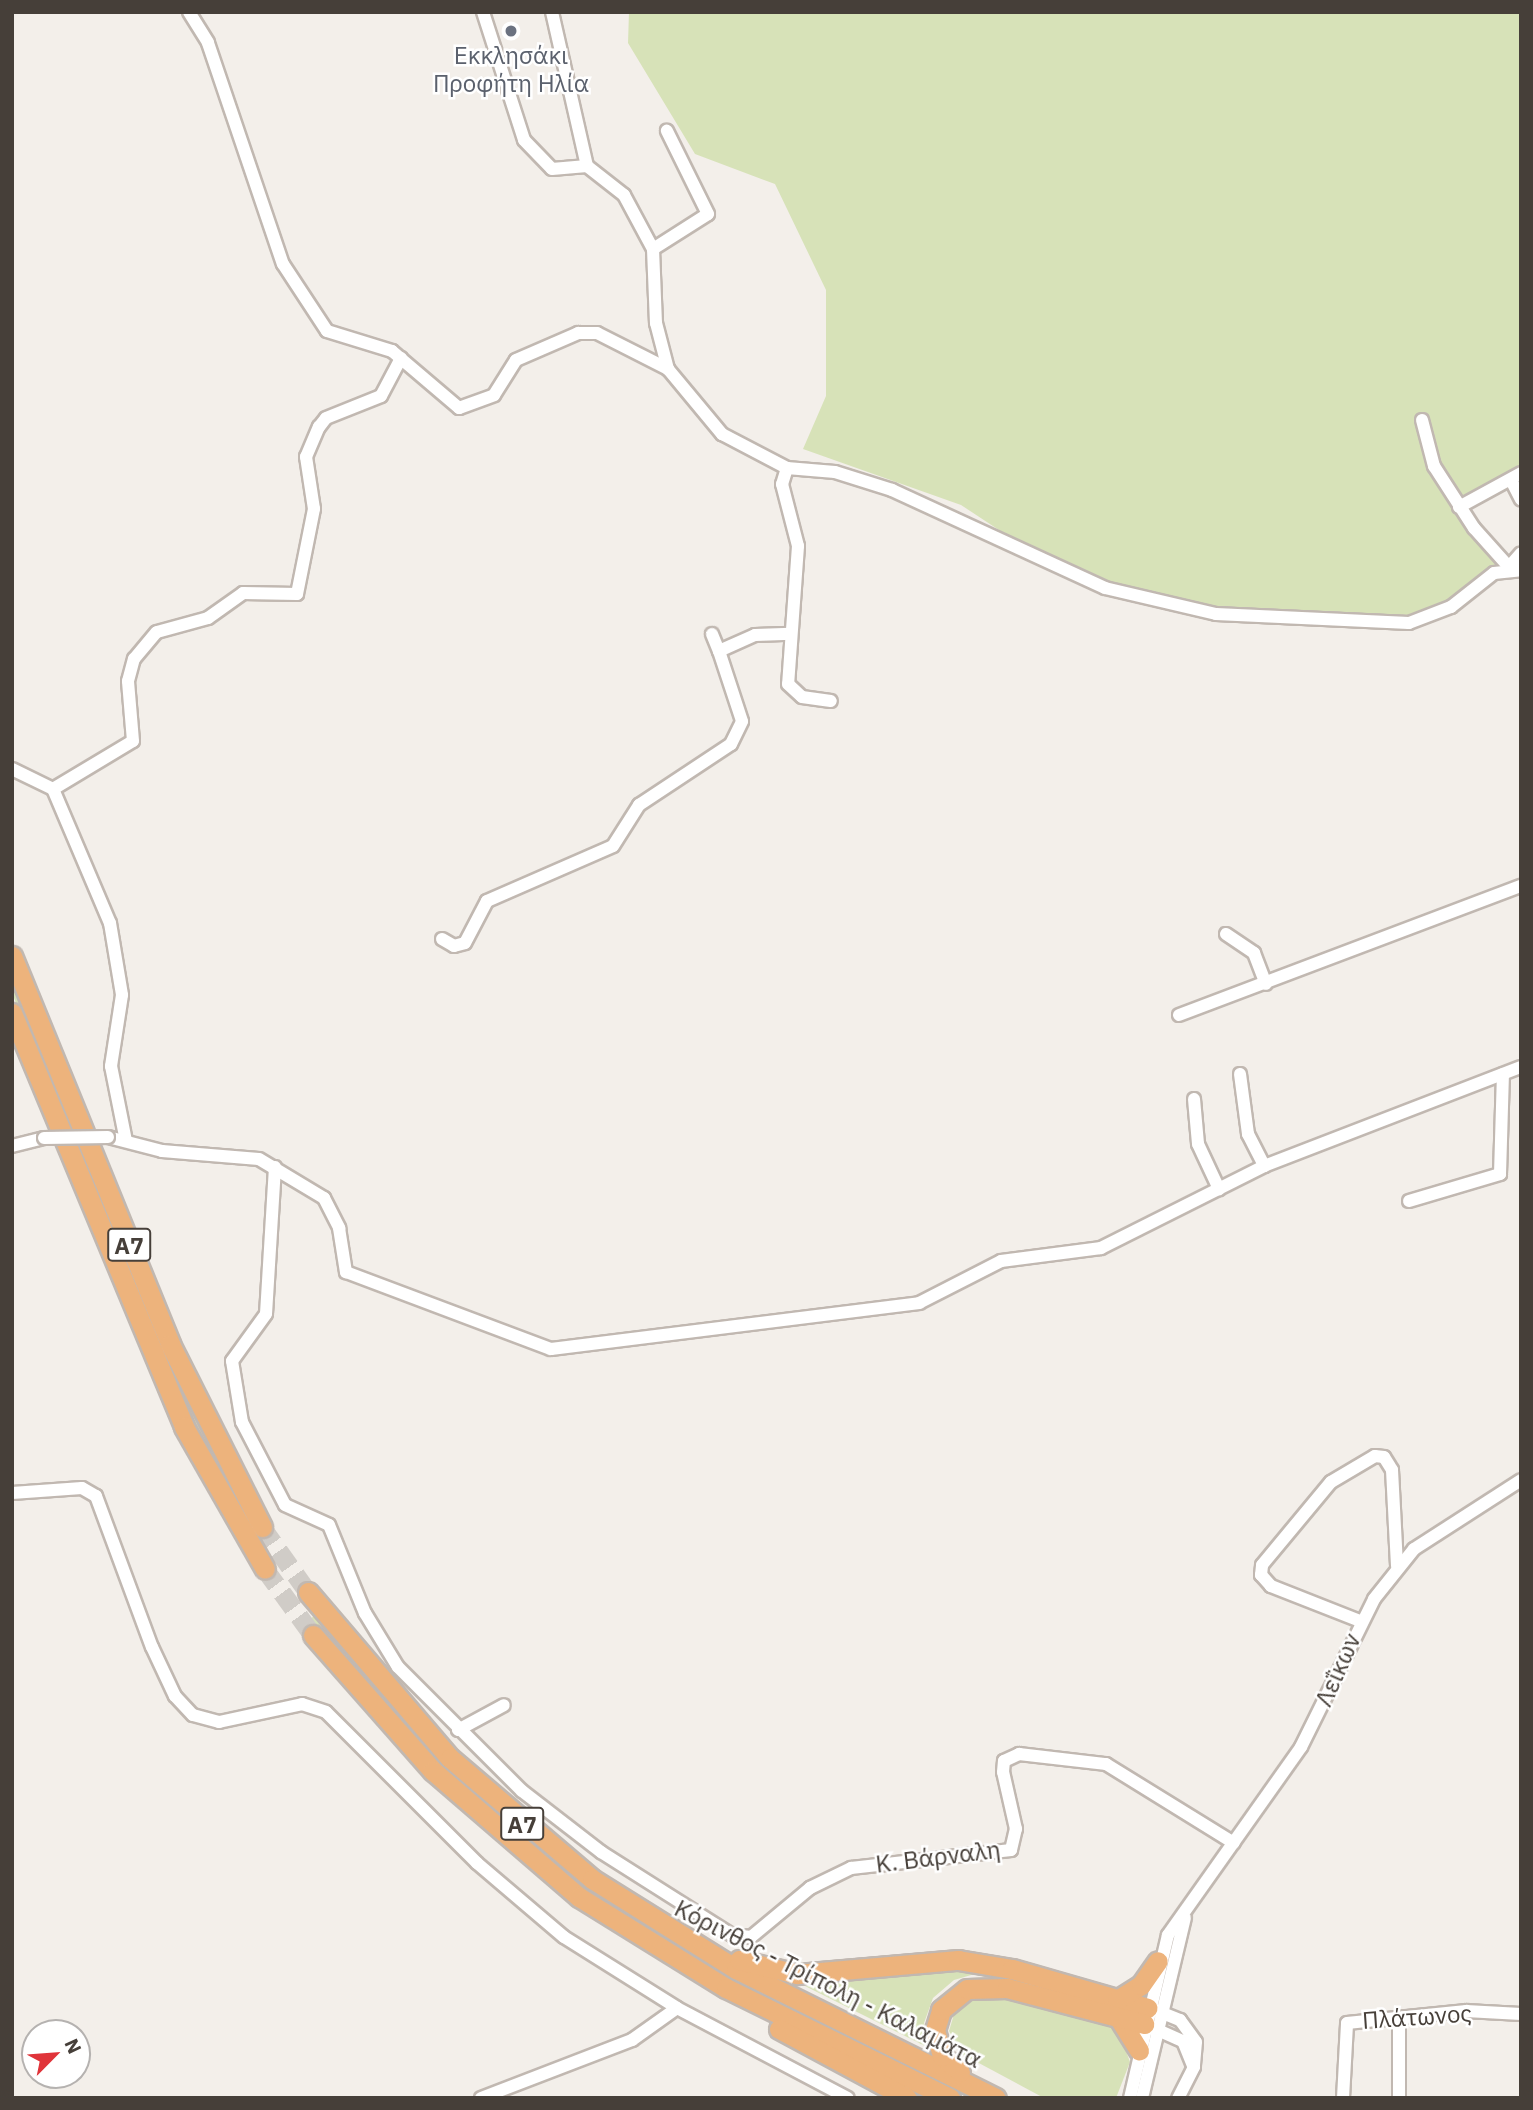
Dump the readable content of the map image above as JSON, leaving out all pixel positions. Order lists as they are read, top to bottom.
{
  "streets": {
    "highway": ["Α7", "Κόρινθος - Τρίπολη - Καλαμάτα"],
    "street": ["Λεΐκων", "Κ. Βάρναλη", "Πλάτωνος"]
  },
  "crossings": [
    ["Λεΐκων", "Κ. Βάρναλη"]
  ],
  "places": ["Εκκλησάκι Προφήτη Ηλία"],
  "north": "top right"
}
